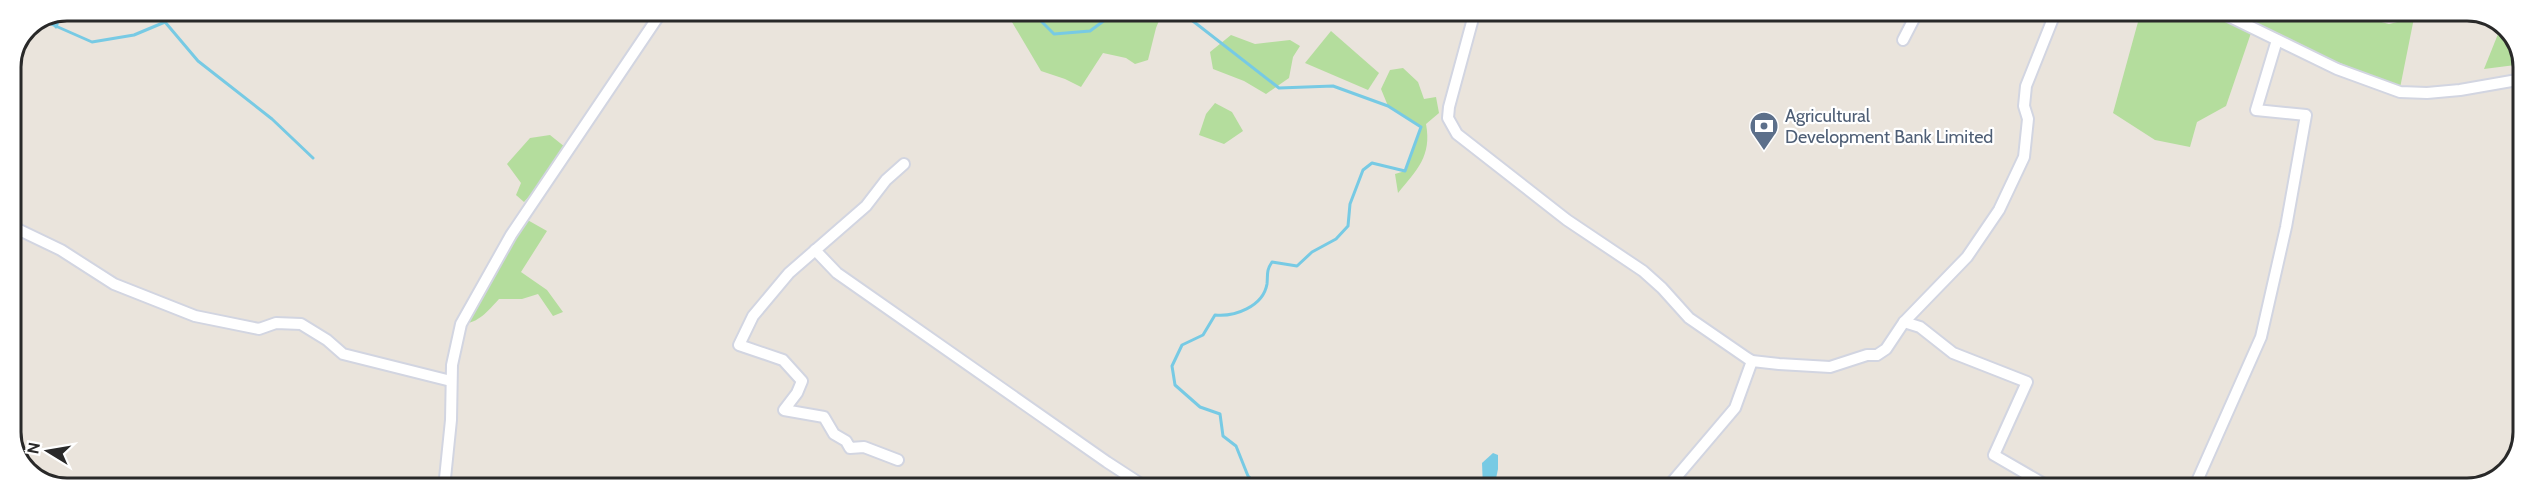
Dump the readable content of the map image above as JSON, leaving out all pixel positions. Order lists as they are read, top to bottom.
{
  "places": {
    "bank": ["Agricultural Development Bank Limited"]
  },
  "north": "left"
}
